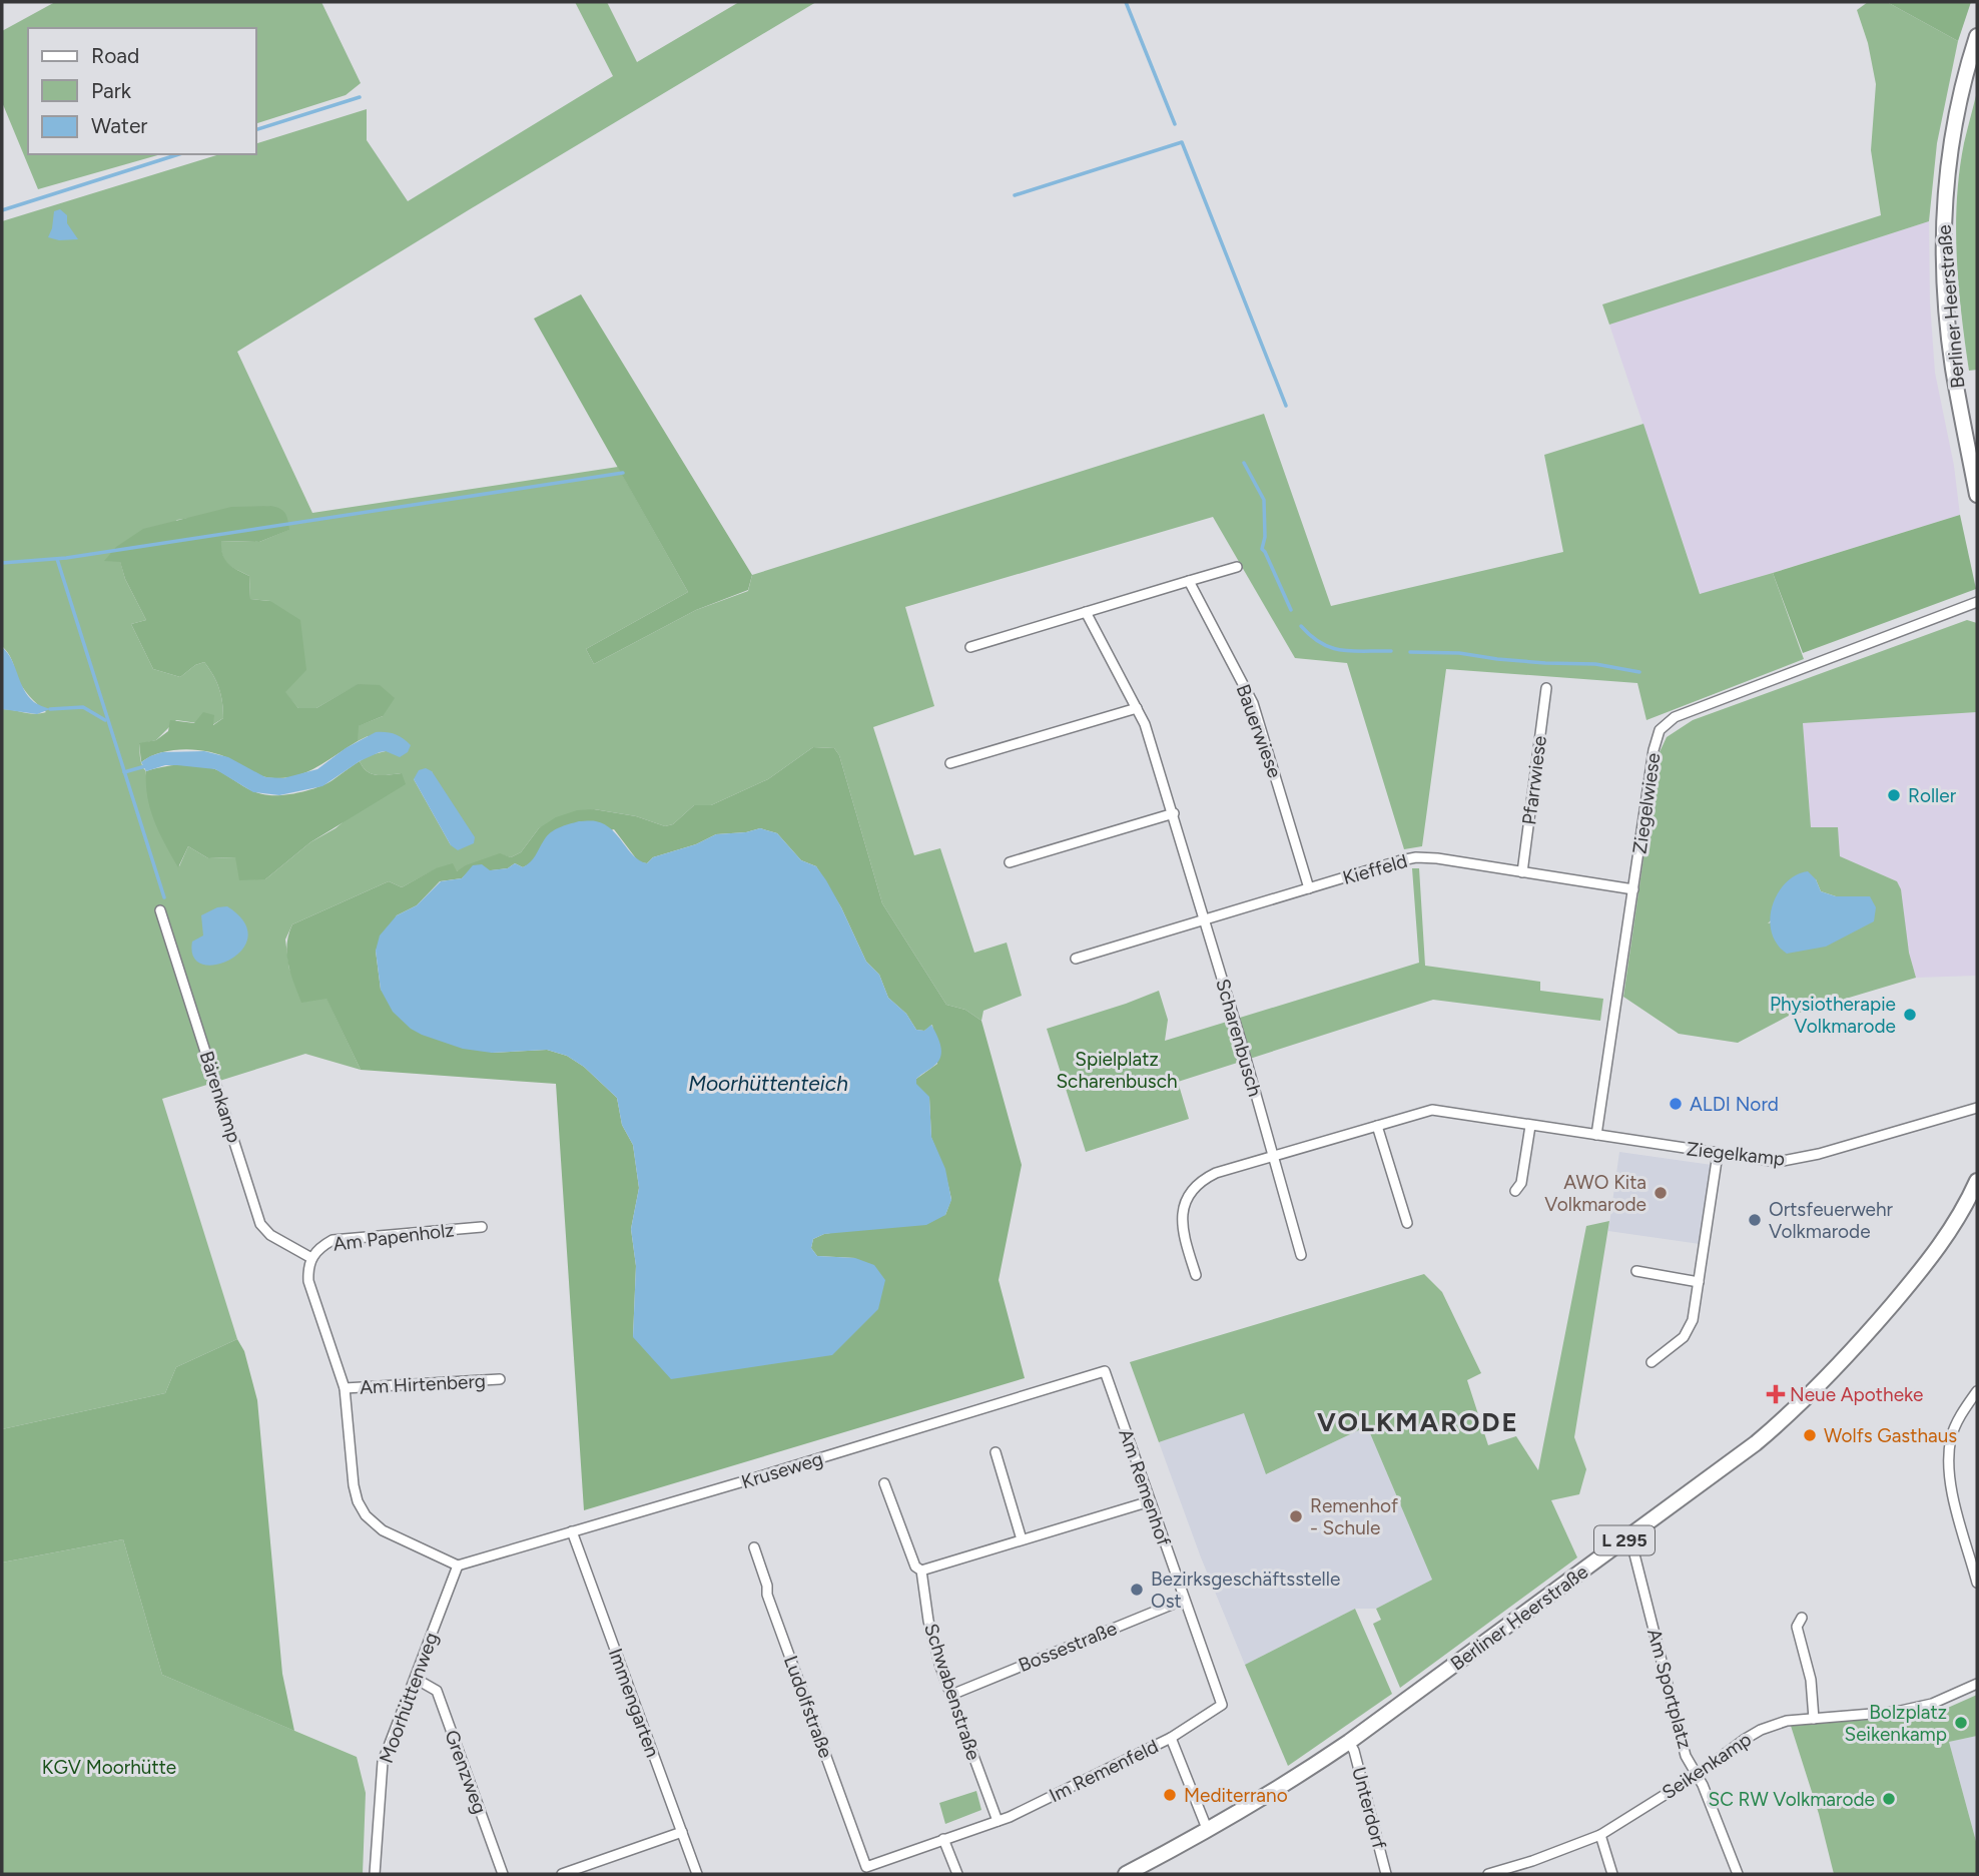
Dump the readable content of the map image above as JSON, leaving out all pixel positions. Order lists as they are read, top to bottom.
{
  "streets": {
    "main road": ["Berliner Heerstraße", "L 295"],
    "street": [
      "Bauerwiese",
      "Pfarrwiese",
      "Ziegelwiese",
      "Kieffeld",
      "Scharenbusch",
      "Bärenkamp",
      "Ziegelkamp",
      "Am Papenholz",
      "Am Hirtenberg",
      "Kruseweg",
      "Am Remenhof",
      "Bossestraße",
      "Am Sportplatz",
      "Schwabenstraße",
      "Moorhüttenweg",
      "Immengarten",
      "Ludolfstraße",
      "Seikenkamp",
      "Im Remenfeld",
      "Grenzweg",
      "Unterdorf"
    ]
  },
  "crossings": [
    ["Berliner Heerstraße", "Am Sportplatz"],
    ["Berliner Heerstraße", "Im Remenfeld"],
    ["Berliner Heerstraße", "Unterdorf"],
    ["Bauerwiese", "Kieffeld"],
    ["Pfarrwiese", "Kieffeld"],
    ["Ziegelwiese", "Kieffeld"],
    ["Ziegelwiese", "Ziegelkamp"],
    ["Kieffeld", "Scharenbusch"],
    ["Scharenbusch", "Ziegelkamp"],
    ["Bärenkamp", "Am Papenholz"],
    ["Kruseweg", "Am Remenhof"],
    ["Kruseweg", "Moorhüttenweg"],
    ["Kruseweg", "Immengarten"],
    ["Am Remenhof", "Bossestraße"],
    ["Am Remenhof", "Im Remenfeld"],
    ["Bossestraße", "Schwabenstraße"],
    ["Am Sportplatz", "Seikenkamp"],
    ["Schwabenstraße", "Im Remenfeld"],
    ["Moorhüttenweg", "Grenzweg"],
    ["Ludolfstraße", "Im Remenfeld"]
  ],
  "districts": ["VOLKMARODE"],
  "water": ["Moorhüttenteich"],
  "parks": ["Spielplatz Scharenbusch", "KGV Moorhütte"],
  "places": {
    "other": [
      "Roller",
      "Physiotherapie Volkmarode",
      "ALDI Nord",
      "AWO Kita Volkmarode",
      "Ortsfeuerwehr Volkmarode",
      "Wolfs Gasthaus",
      "Remenhof - Schule",
      "Bezirksgeschäftsstelle Ost",
      "Bolzplatz Seikenkamp",
      "Mediterrano",
      "SC RW Volkmarode"
    ],
    "health": ["Neue Apotheke"]
  },
  "legend": ["Road", "Park", "Water"]
}
